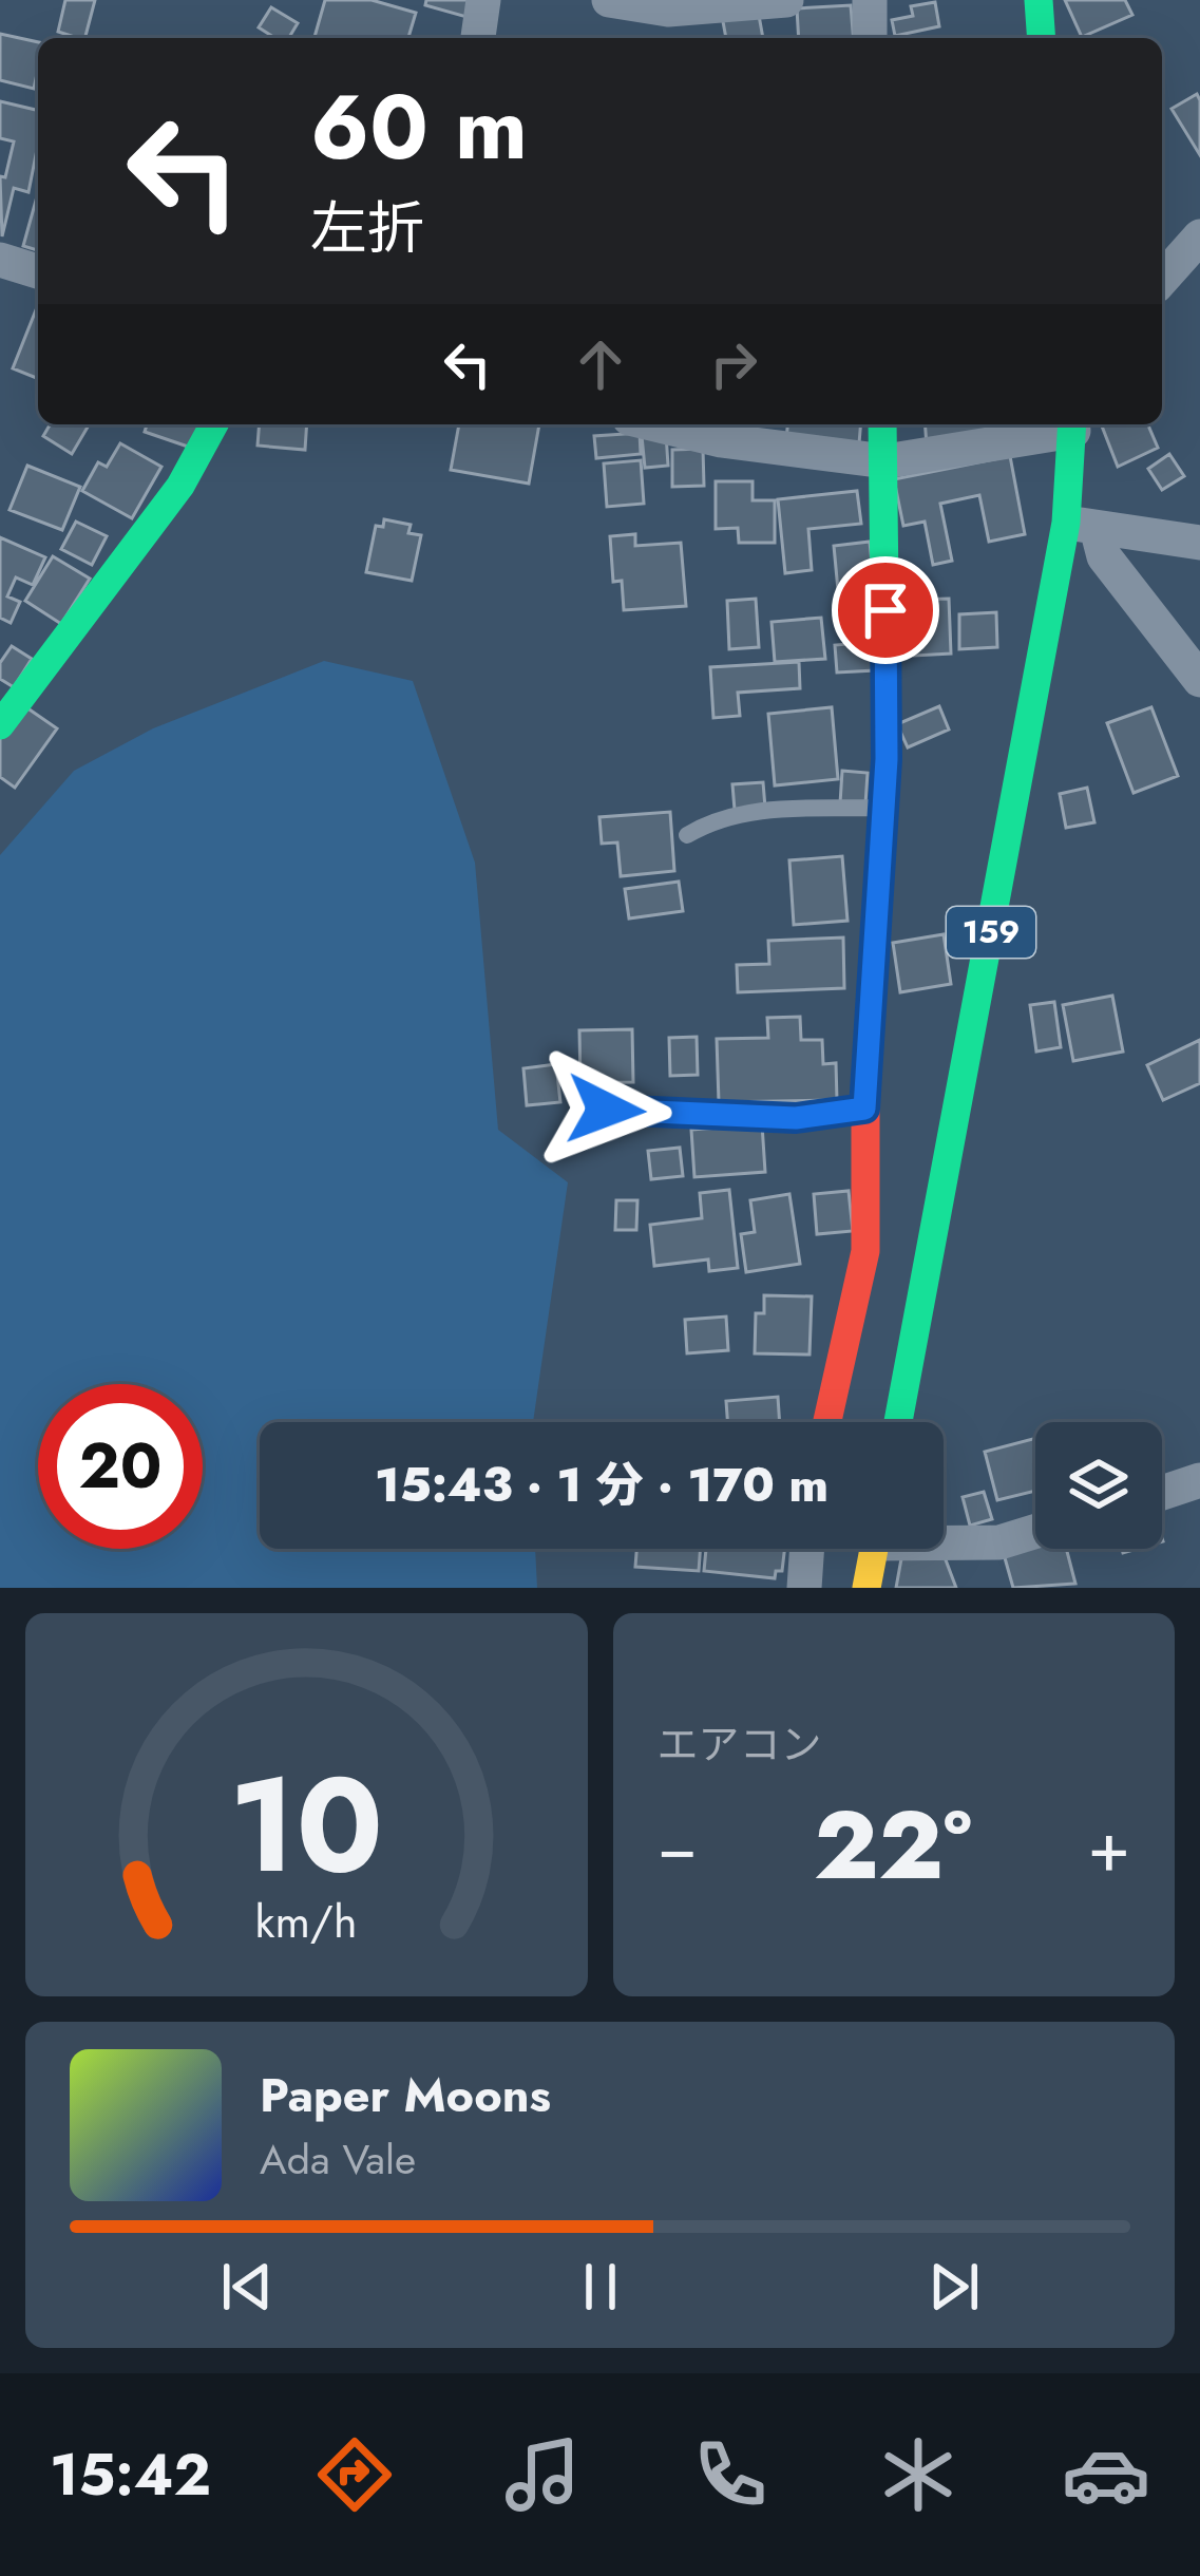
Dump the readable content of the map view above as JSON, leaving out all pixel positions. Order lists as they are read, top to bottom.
{
  "streets": {
    "main road": ["159"]
  },
  "page": {
    "turn": ["60 m", "左折"],
    "limit": "20",
    "trip": "15:43 · 1 分 · 170 m",
    "tile": "エアコン",
    "heat": ["−", "22°", "+"],
    "song": ["Paper Moons", "Ada Vale"],
    "tabs": "15:42",
    "gauge": ["10", "km/h"]
  }
}
